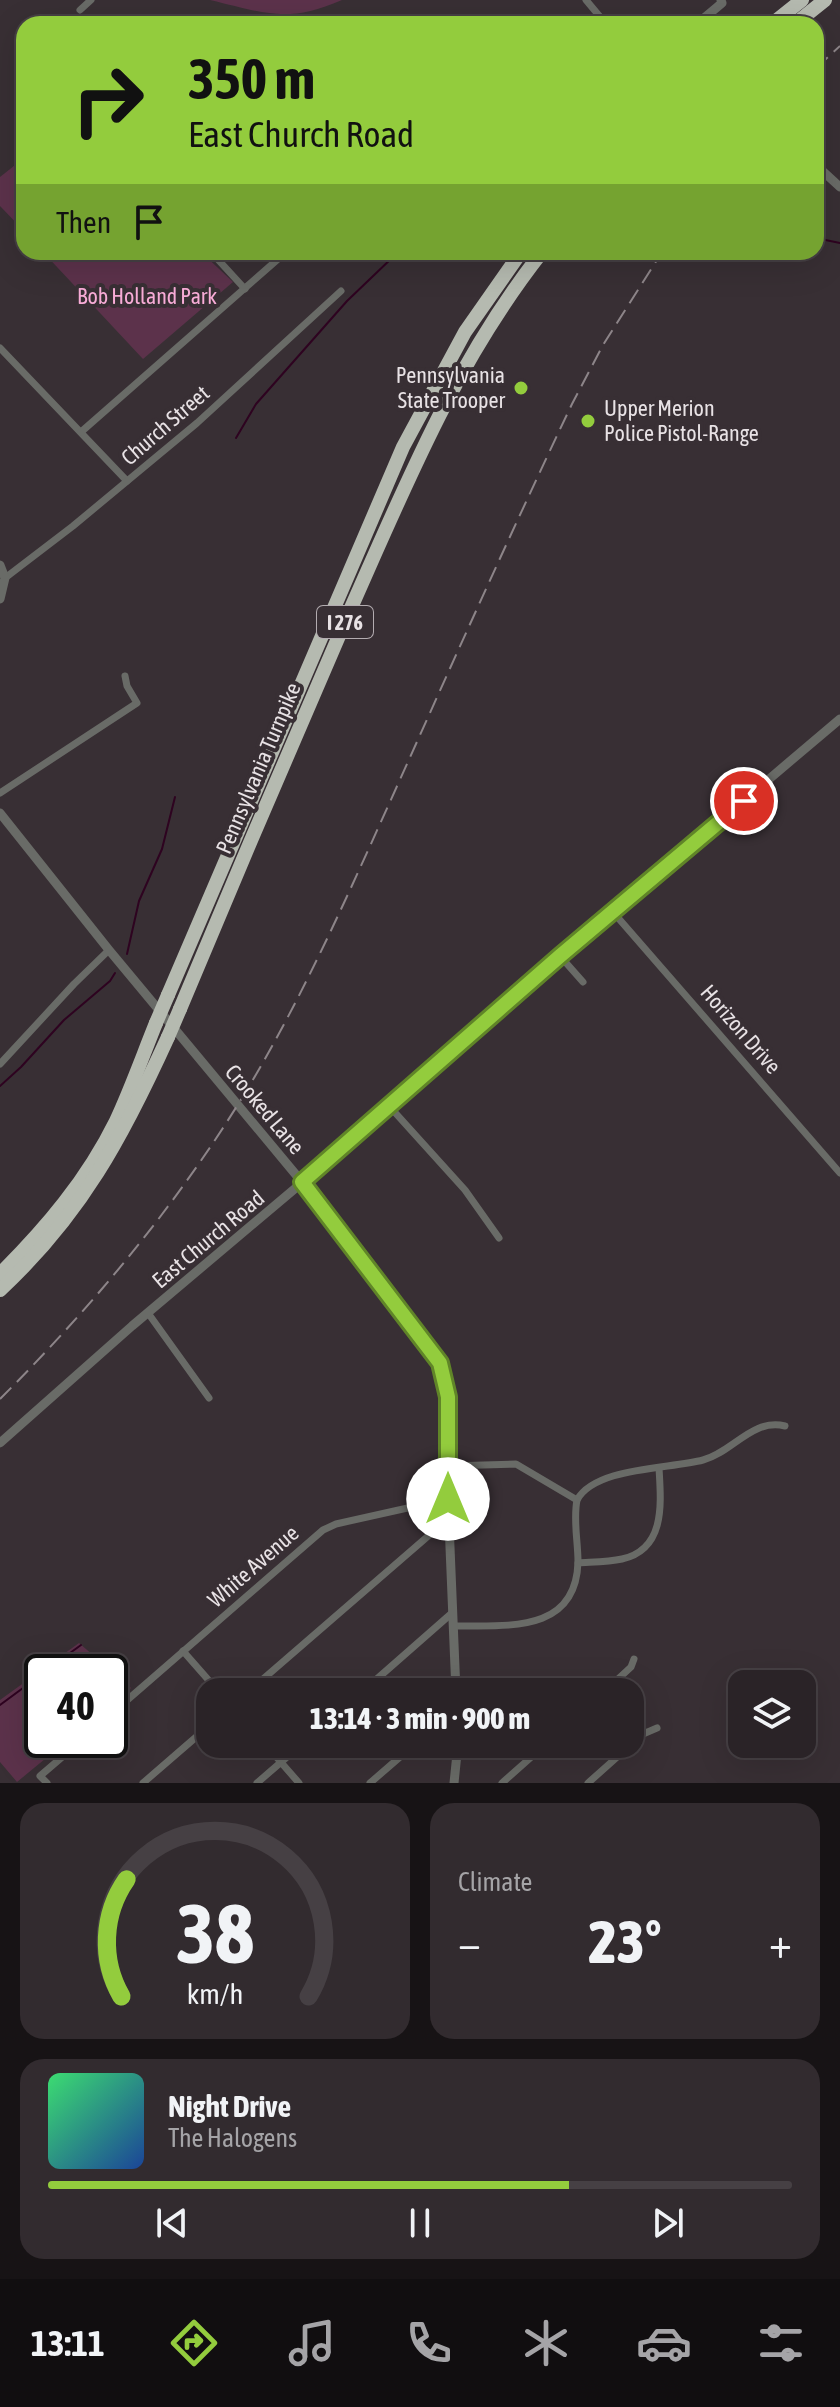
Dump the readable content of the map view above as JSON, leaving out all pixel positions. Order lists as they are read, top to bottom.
{
  "streets": {
    "highway": ["I 276", "Pennsylvania Turnpike"],
    "street": [
      "Church Street",
      "Horizon Drive",
      "Crooked Lane",
      "East Church Road",
      "White Avenue"
    ]
  },
  "crossings": [
    ["Horizon Drive", "East Church Road"],
    ["Crooked Lane", "East Church Road"],
    ["Crooked Lane", "White Avenue"]
  ],
  "parks": ["Bob Holland Park"],
  "places": ["Pennsylvania State Trooper", "Upper Merion Police Pistol-Range"],
  "page": {
    "turn": ["350 m", "East Church Road"],
    "then": "Then",
    "limit": "40",
    "trip": "13:14 · 3 min · 900 m",
    "tile": "Climate",
    "heat": ["−", "23°", "+"],
    "song": ["Night Drive", "The Halogens"],
    "tabs": "13:11",
    "gauge": ["38", "km/h"]
  }
}
